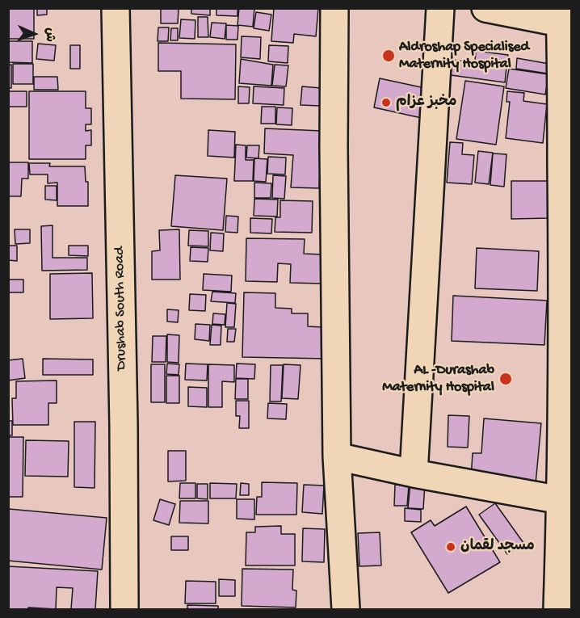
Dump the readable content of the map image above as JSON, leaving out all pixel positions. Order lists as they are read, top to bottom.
{
  "streets": {
    "street": ["Drushab South Road"]
  },
  "places": [
    "Aldroshap Specialised Maternity Hospital",
    "مخبز عزام",
    "AL -Durashab Maternity Hospital",
    "مسجد لقمان"
  ],
  "north": "right"
}
